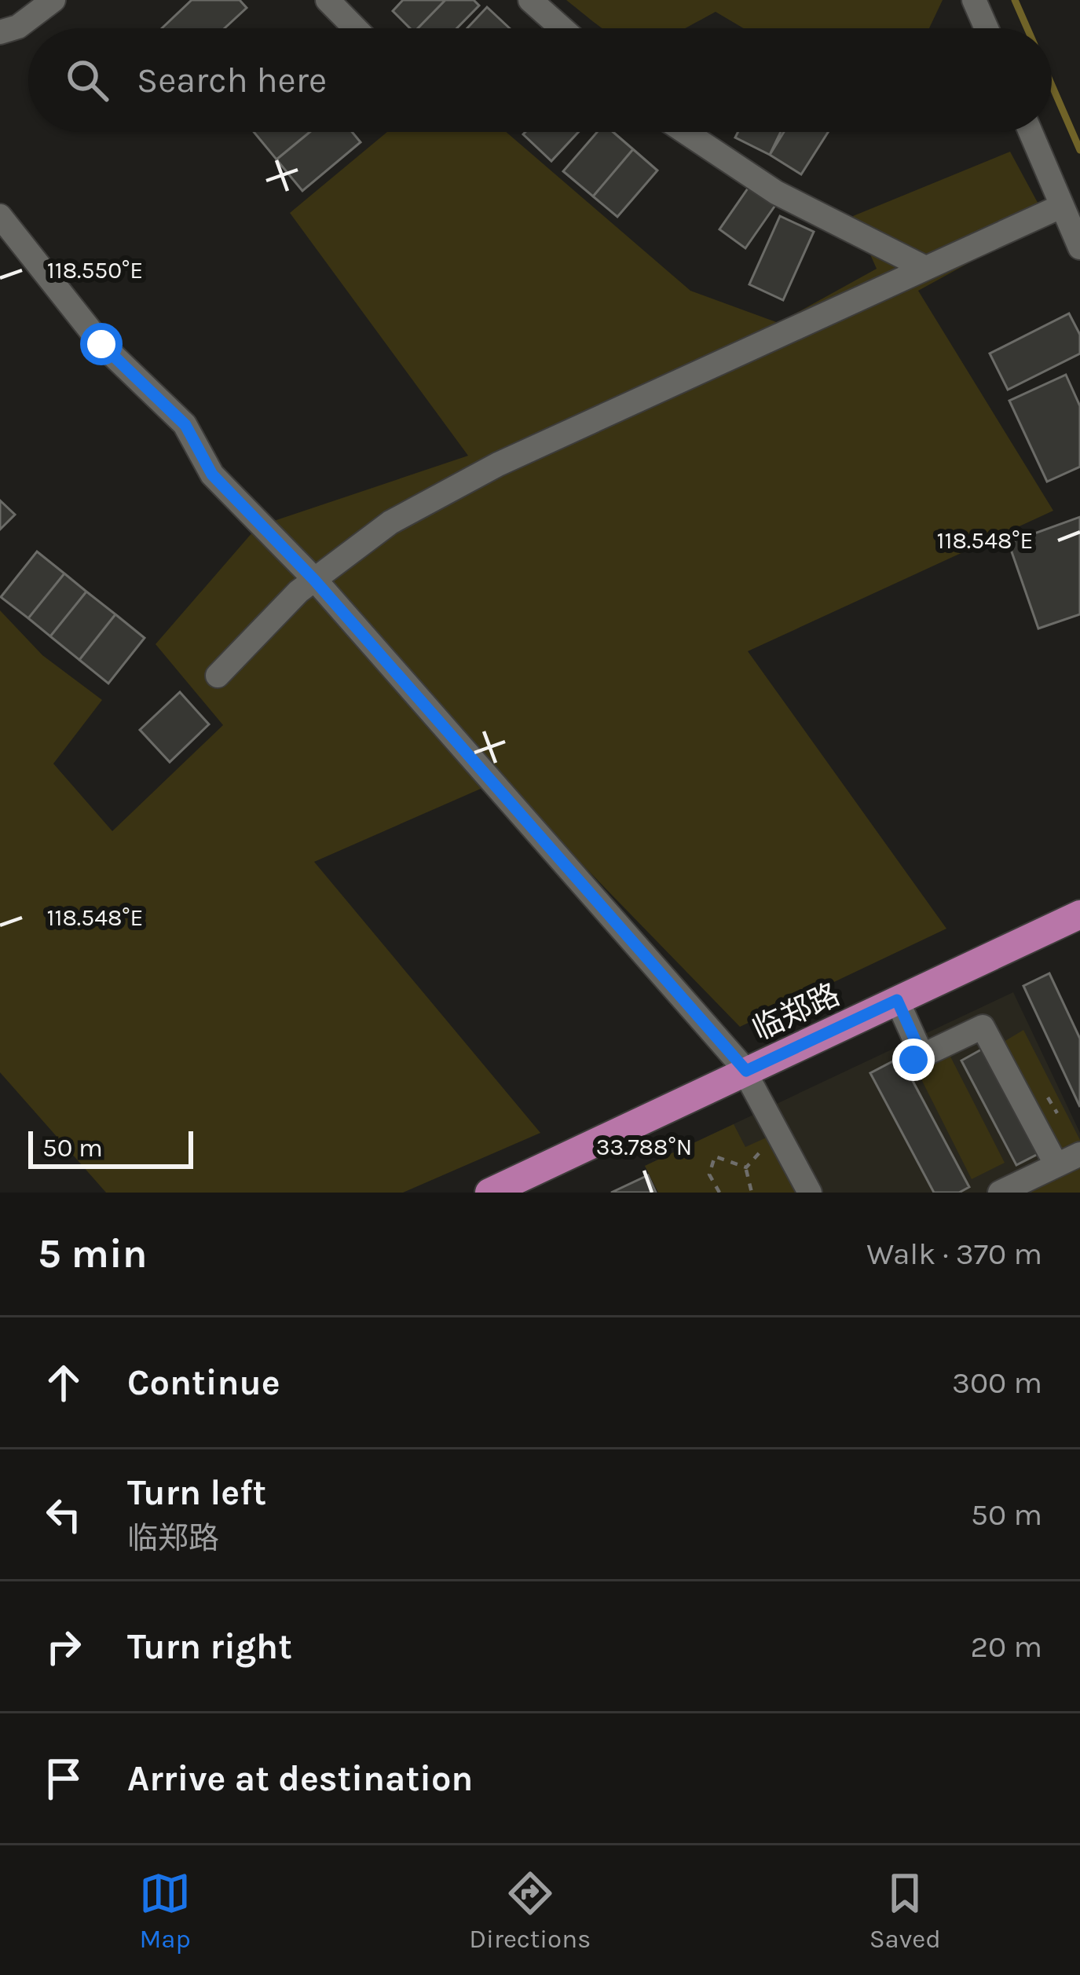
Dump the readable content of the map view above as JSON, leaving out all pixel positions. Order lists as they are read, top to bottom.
{
  "streets": {
    "main road": ["临郑路"]
  },
  "scale_bar": "50 m",
  "page": {
    "search": "Search here",
    "scale": "50 m",
    "heading": ["5 min", "Walk · 370 m"],
    "list": [
      ["Continue", "300 m"],
      ["Turn left", "临郑路", "50 m"],
      ["Turn right", "20 m"],
      "Arrive at destination"
    ],
    "nav": ["Map", "Directions", "Saved"]
  },
  "coordinates": ["118.550°E", "118.548°E", "33.788°N"]
}
